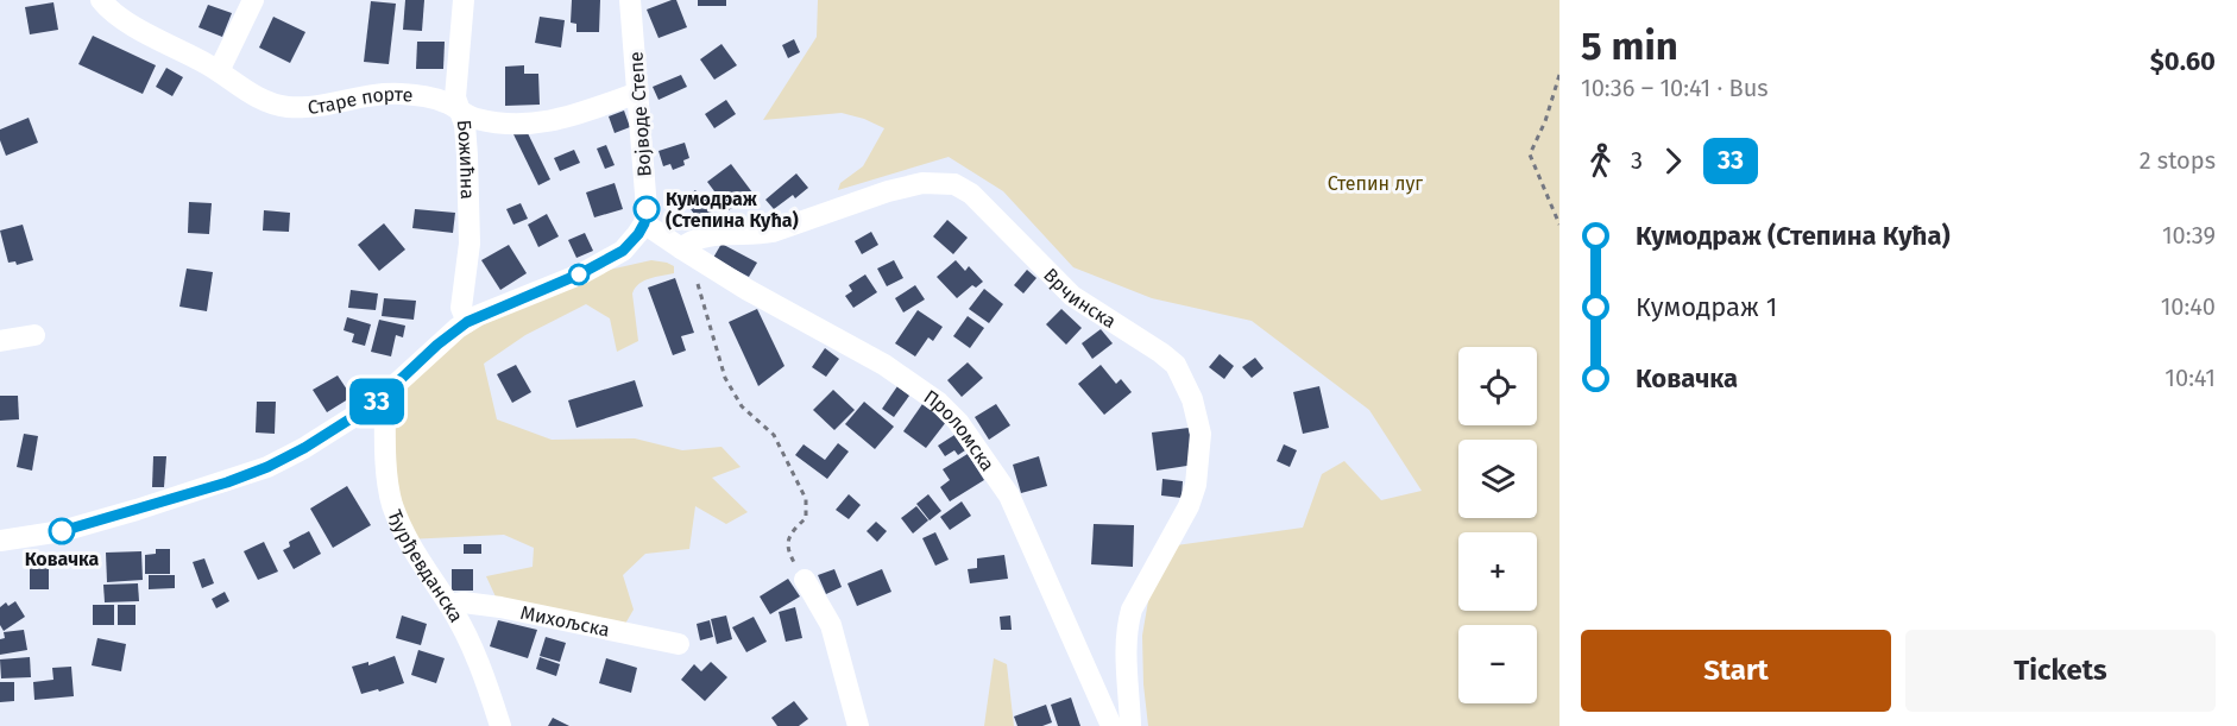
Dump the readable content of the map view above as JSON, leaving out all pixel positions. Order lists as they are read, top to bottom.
{
  "streets": {
    "street": [
      "Старе порте",
      "Војводе Степе",
      "Божићна",
      "Врчинска",
      "Проломска",
      "Ђурђевданска",
      "Михољска"
    ]
  },
  "crossings": [
    ["Старе порте", "Војводе Степе"],
    ["Старе порте", "Божићна"],
    ["Врчинска", "Проломска"],
    ["Ђурђевданска", "Михољска"]
  ],
  "parks": ["Степин луг"],
  "places": ["Кумодраж (Степина Кућа)", "Ковачка"],
  "lines": ["bus line 33"],
  "page": {
    "on_map": "33",
    "heading": ["5 min", "10:36 – 10:41 · Bus", "$0.60"],
    "legs": ["3", "33", "2 stops"],
    "list": [
      {
        "name": "Кумодраж (Степина Кућа)",
        "value": "10:39"
      },
      {
        "name": "Кумодраж 1",
        "value": "10:40"
      },
      {
        "name": "Ковачка",
        "value": "10:41"
      }
    ],
    "map_buttons": ["+", "−"],
    "buttons": ["Start", "Tickets"]
  }
}
